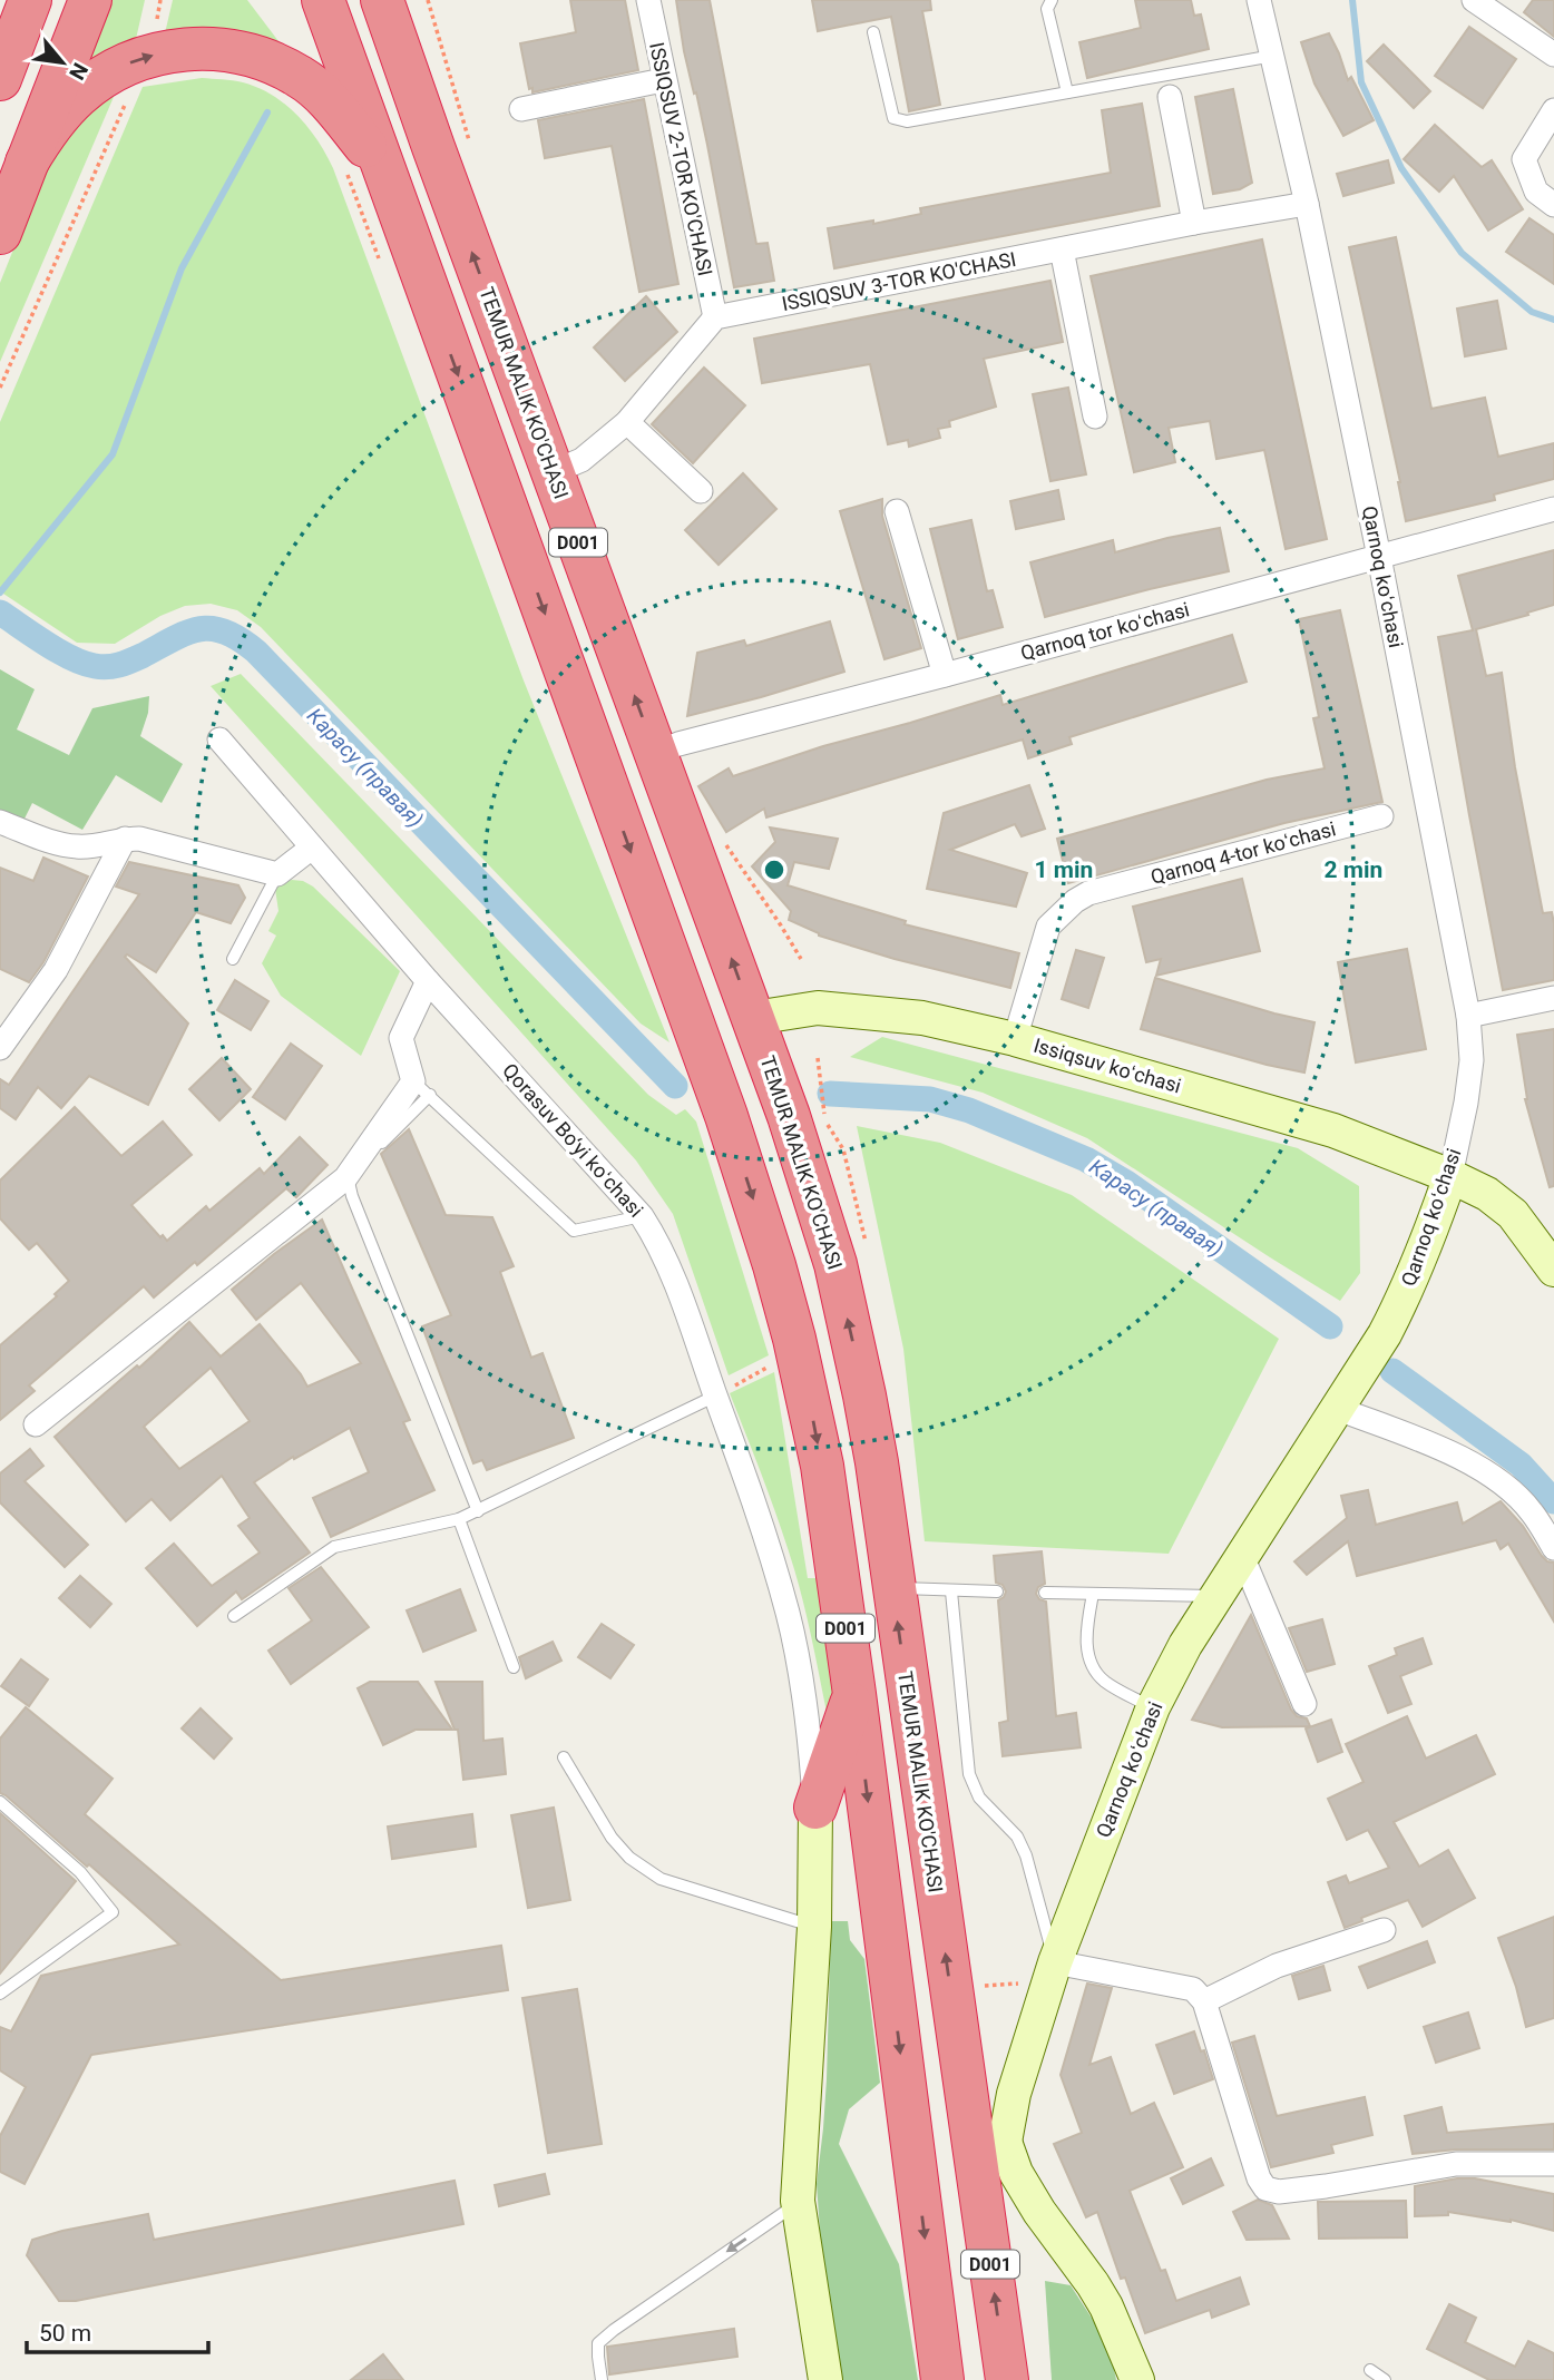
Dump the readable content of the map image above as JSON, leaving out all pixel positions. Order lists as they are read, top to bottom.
{
  "streets": {
    "highway": ["TEMUR MALIK KO'CHASI", "D001"],
    "street": [
      "ISSIQSUV 2-TOR KO'CHASI",
      "ISSIQSUV 3-TOR KO'CHASI",
      "Qarnoq koʻchasi",
      "Qarnoq tor koʻchasi",
      "Qarnoq 4-tor koʻchasi",
      "Issiqsuv koʻchasi",
      "Qorasuv Bo‘yi koʻchasi"
    ]
  },
  "crossings": [
    ["ISSIQSUV 2-TOR KO'CHASI", "ISSIQSUV 3-TOR KO'CHASI"],
    ["ISSIQSUV 3-TOR KO'CHASI", "Qarnoq koʻchasi"],
    ["TEMUR MALIK KO'CHASI", "Qarnoq koʻchasi"],
    ["TEMUR MALIK KO'CHASI", "Qarnoq tor koʻchasi"],
    ["TEMUR MALIK KO'CHASI", "Issiqsuv koʻchasi"],
    ["Qarnoq koʻchasi", "Qarnoq tor koʻchasi"],
    ["Qarnoq koʻchasi", "Issiqsuv koʻchasi"],
    ["Qarnoq 4-tor koʻchasi", "Issiqsuv koʻchasi"]
  ],
  "water": ["Карасу (правая)"],
  "scale_bar": "50 m",
  "north": "bottom right",
  "rings": ["1 min", "2 min"]
}
